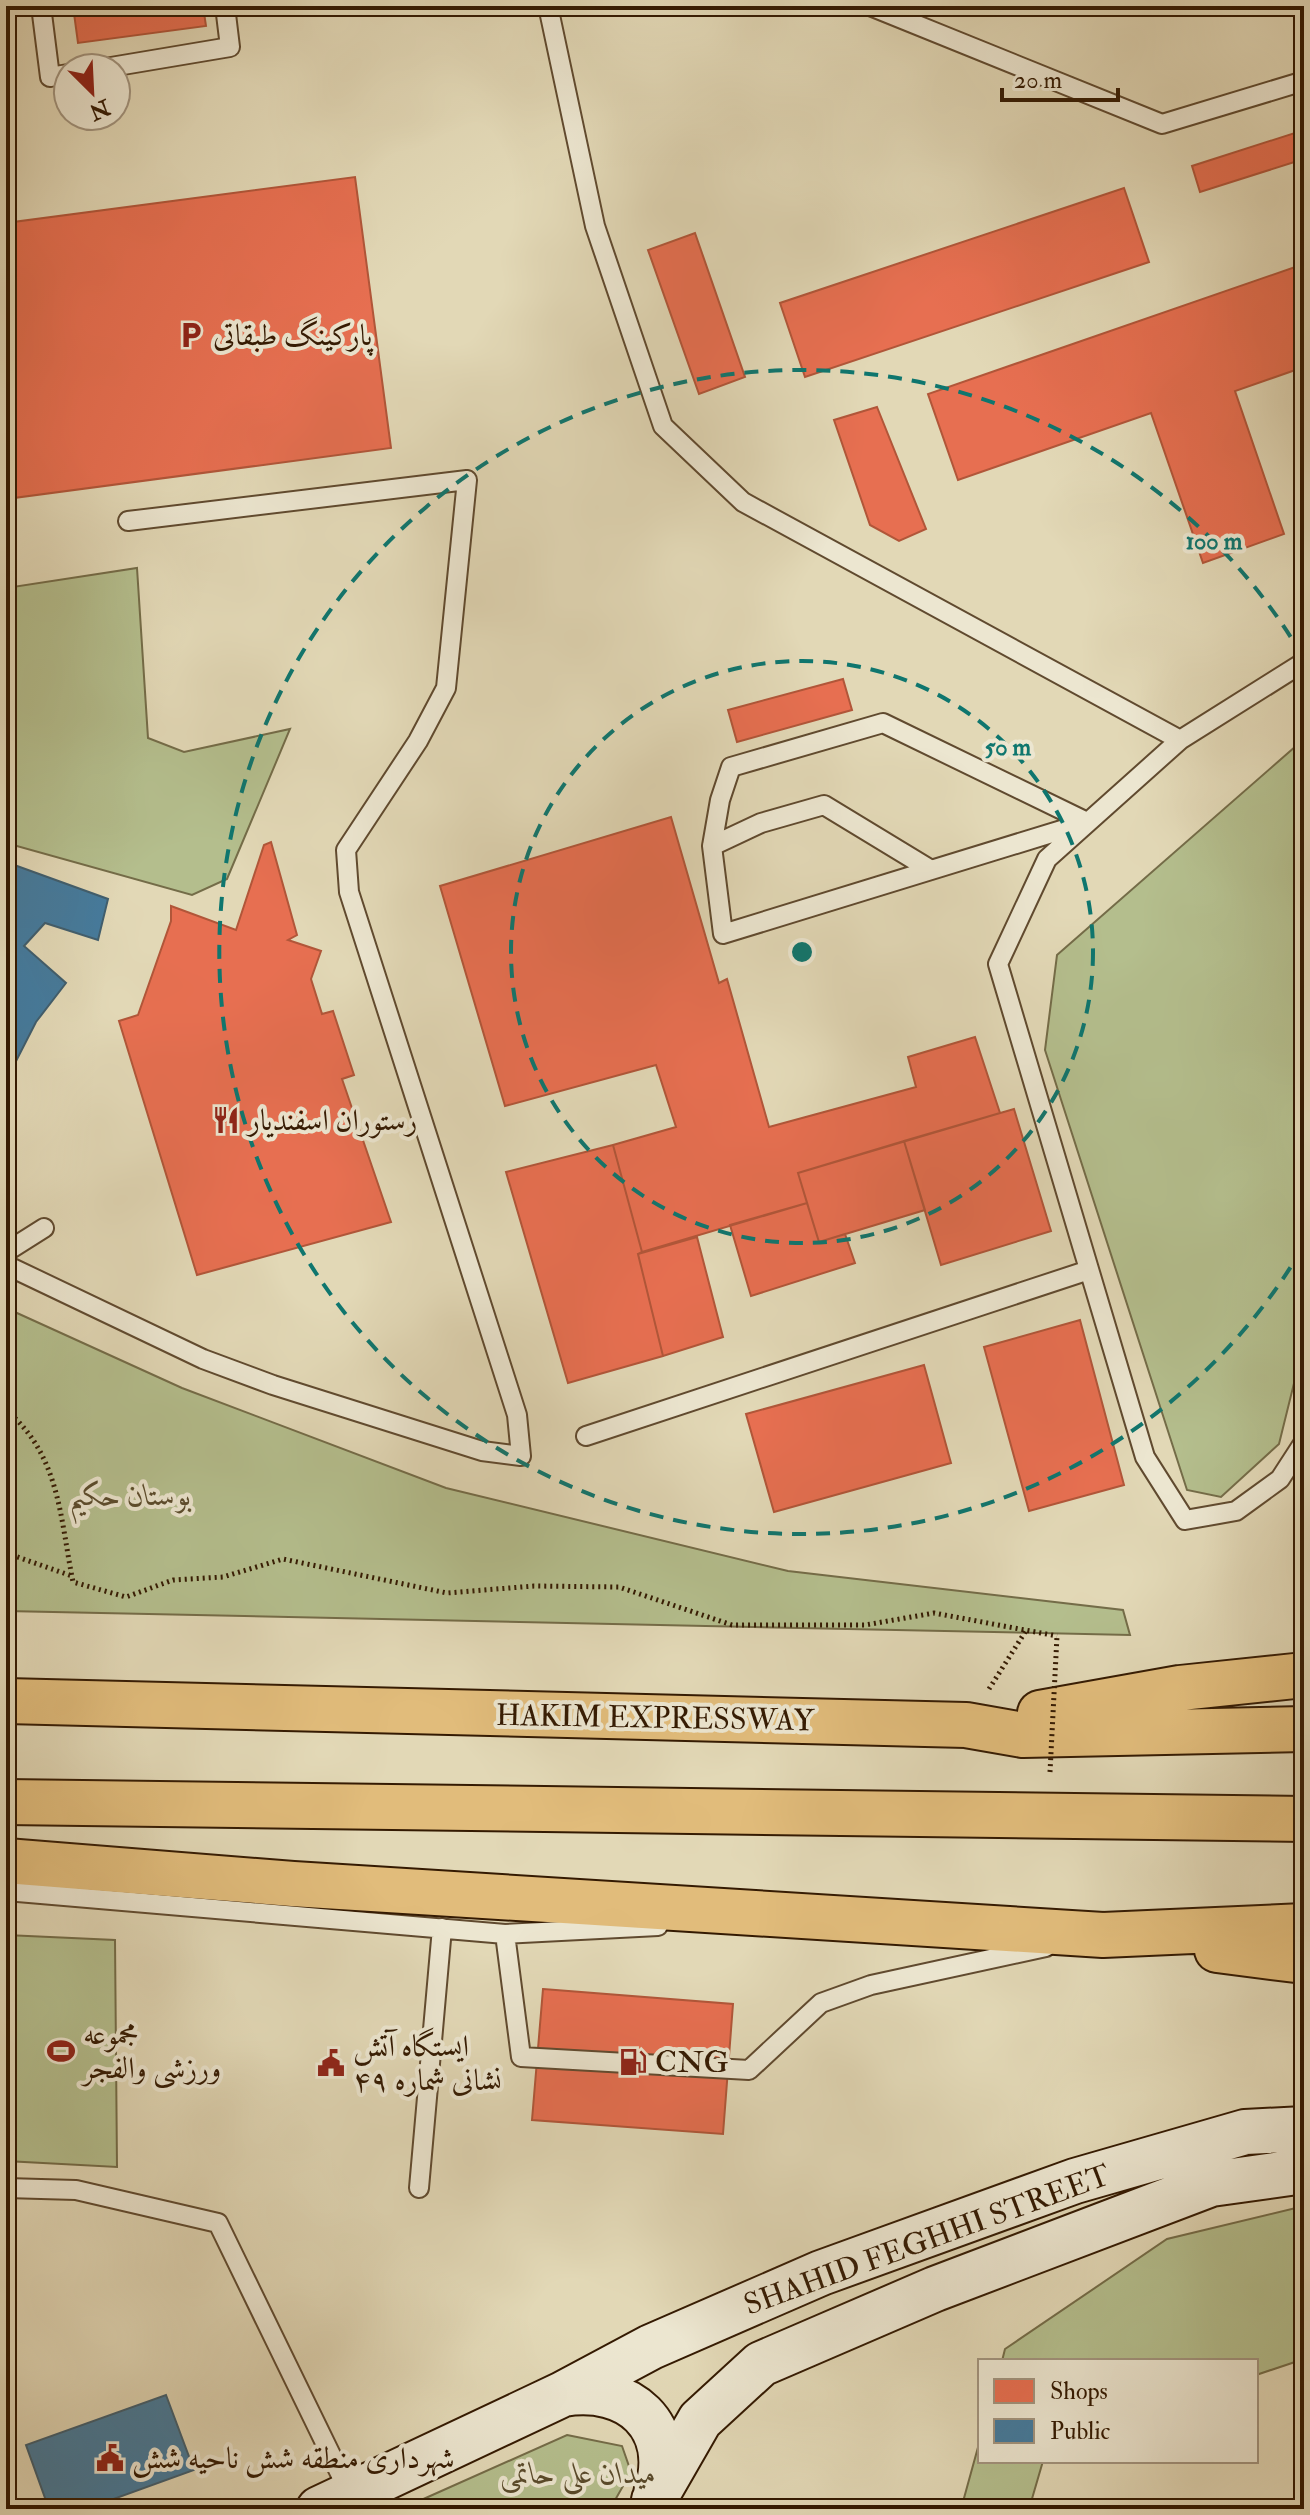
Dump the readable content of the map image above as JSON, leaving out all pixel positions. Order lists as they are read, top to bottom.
{
  "streets": {
    "highway": ["HAKIM EXPRESSWAY"],
    "street": ["SHAHID FEGHHI STREET"]
  },
  "parks": ["بوستان حکیم", "میدان علی حاتمی"],
  "places": {
    "parking": ["پارکینگ طبقاتی"],
    "restaurant": ["رستوران اسفندیار"],
    "sports": ["مجموعه ورزشی والفجر"],
    "fuel station": ["CNG"],
    "public building": ["ایستگاه آتش نشانی شماره ۴۹", "شهرداری منطقه شش ناحیه شش"]
  },
  "legend": ["Shops", "Public"],
  "scale_bar": "20 m",
  "north": "bottom right",
  "rings": ["100 m", "50 m"]
}
